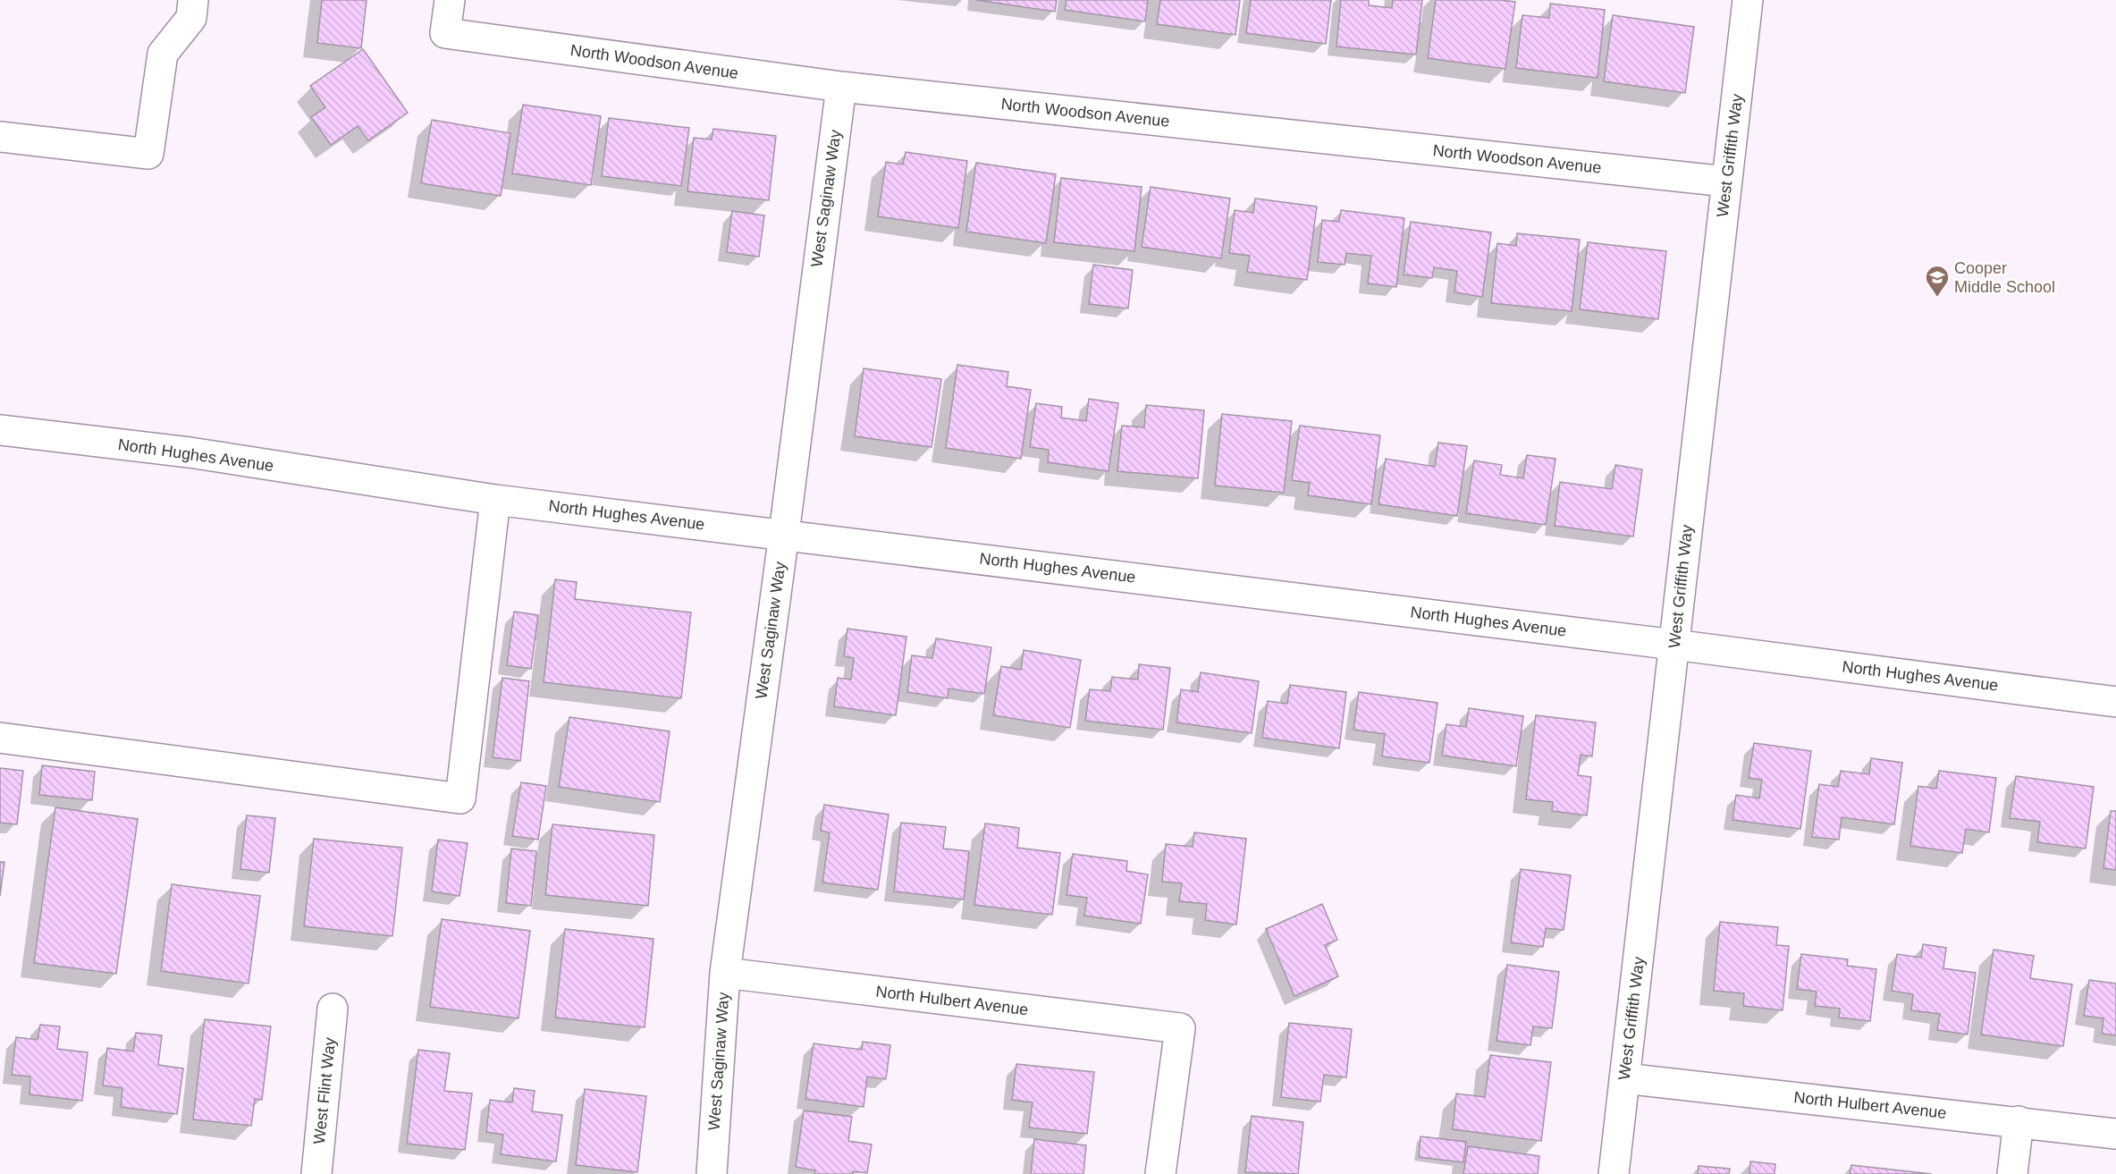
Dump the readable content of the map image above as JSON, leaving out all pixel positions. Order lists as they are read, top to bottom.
{
  "streets": {
    "street": [
      "North Woodson Avenue",
      "West Griffith Way",
      "West Saginaw Way",
      "North Hughes Avenue",
      "North Hulbert Avenue",
      "West Flint Way"
    ]
  },
  "crossings": [
    ["North Woodson Avenue", "West Griffith Way"],
    ["North Woodson Avenue", "West Saginaw Way"],
    ["West Griffith Way", "North Hughes Avenue"],
    ["West Griffith Way", "North Hulbert Avenue"],
    ["West Saginaw Way", "North Hughes Avenue"],
    ["West Saginaw Way", "North Hulbert Avenue"]
  ],
  "places": {
    "school or university": ["Cooper Middle School"]
  }
}
